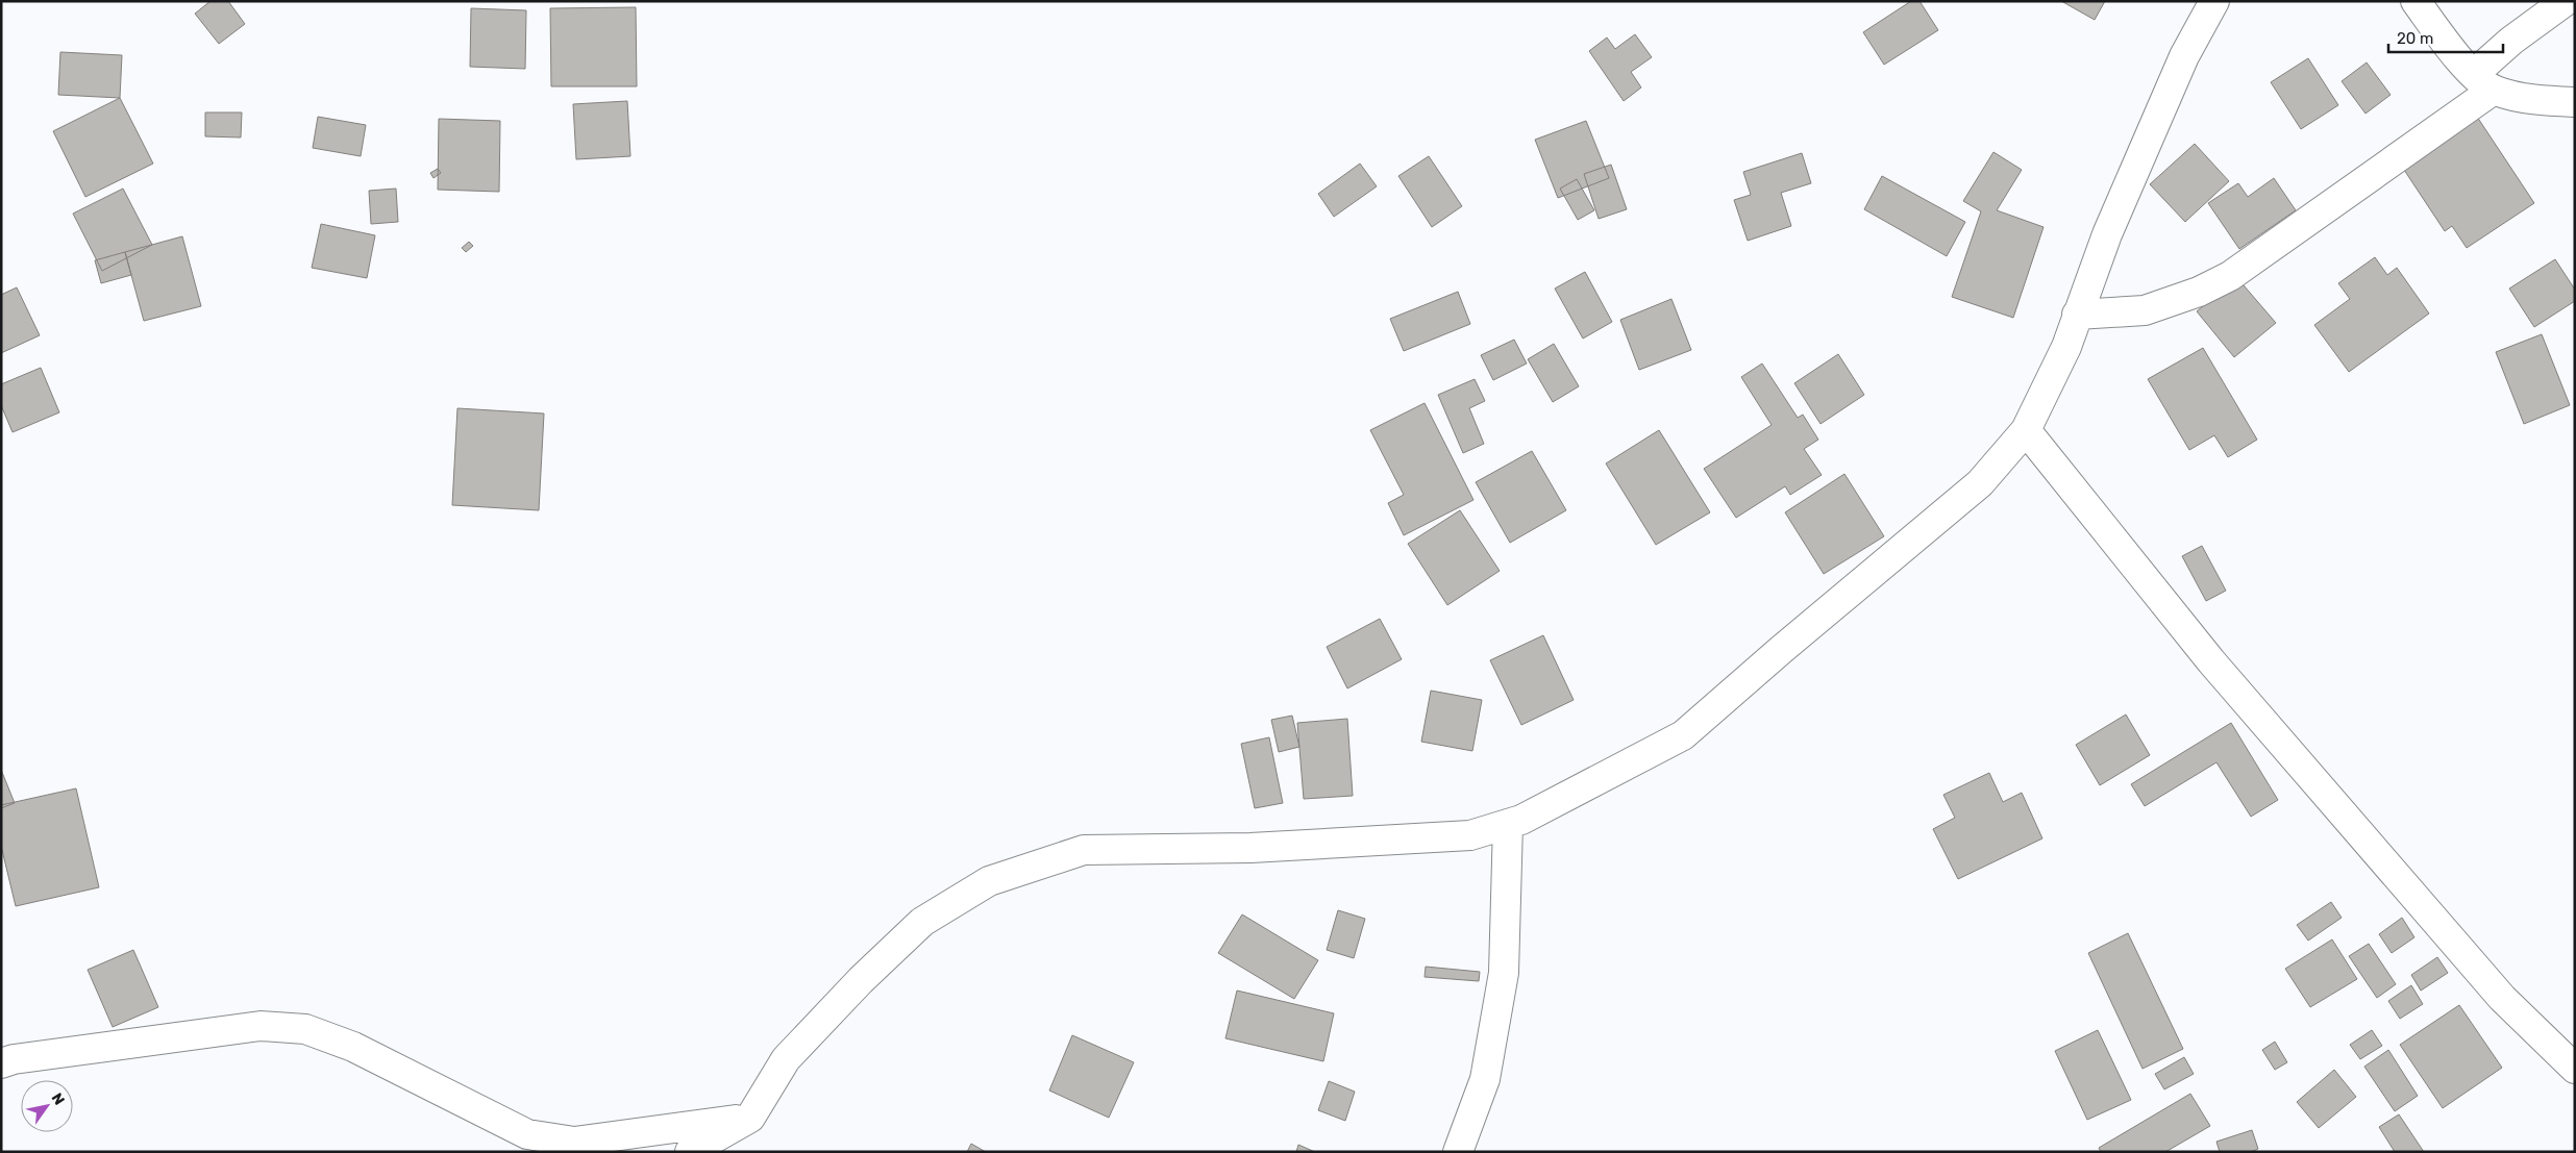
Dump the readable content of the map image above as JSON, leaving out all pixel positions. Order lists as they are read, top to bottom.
{
  "scale_bar": "20 m",
  "north": "top right"
}
